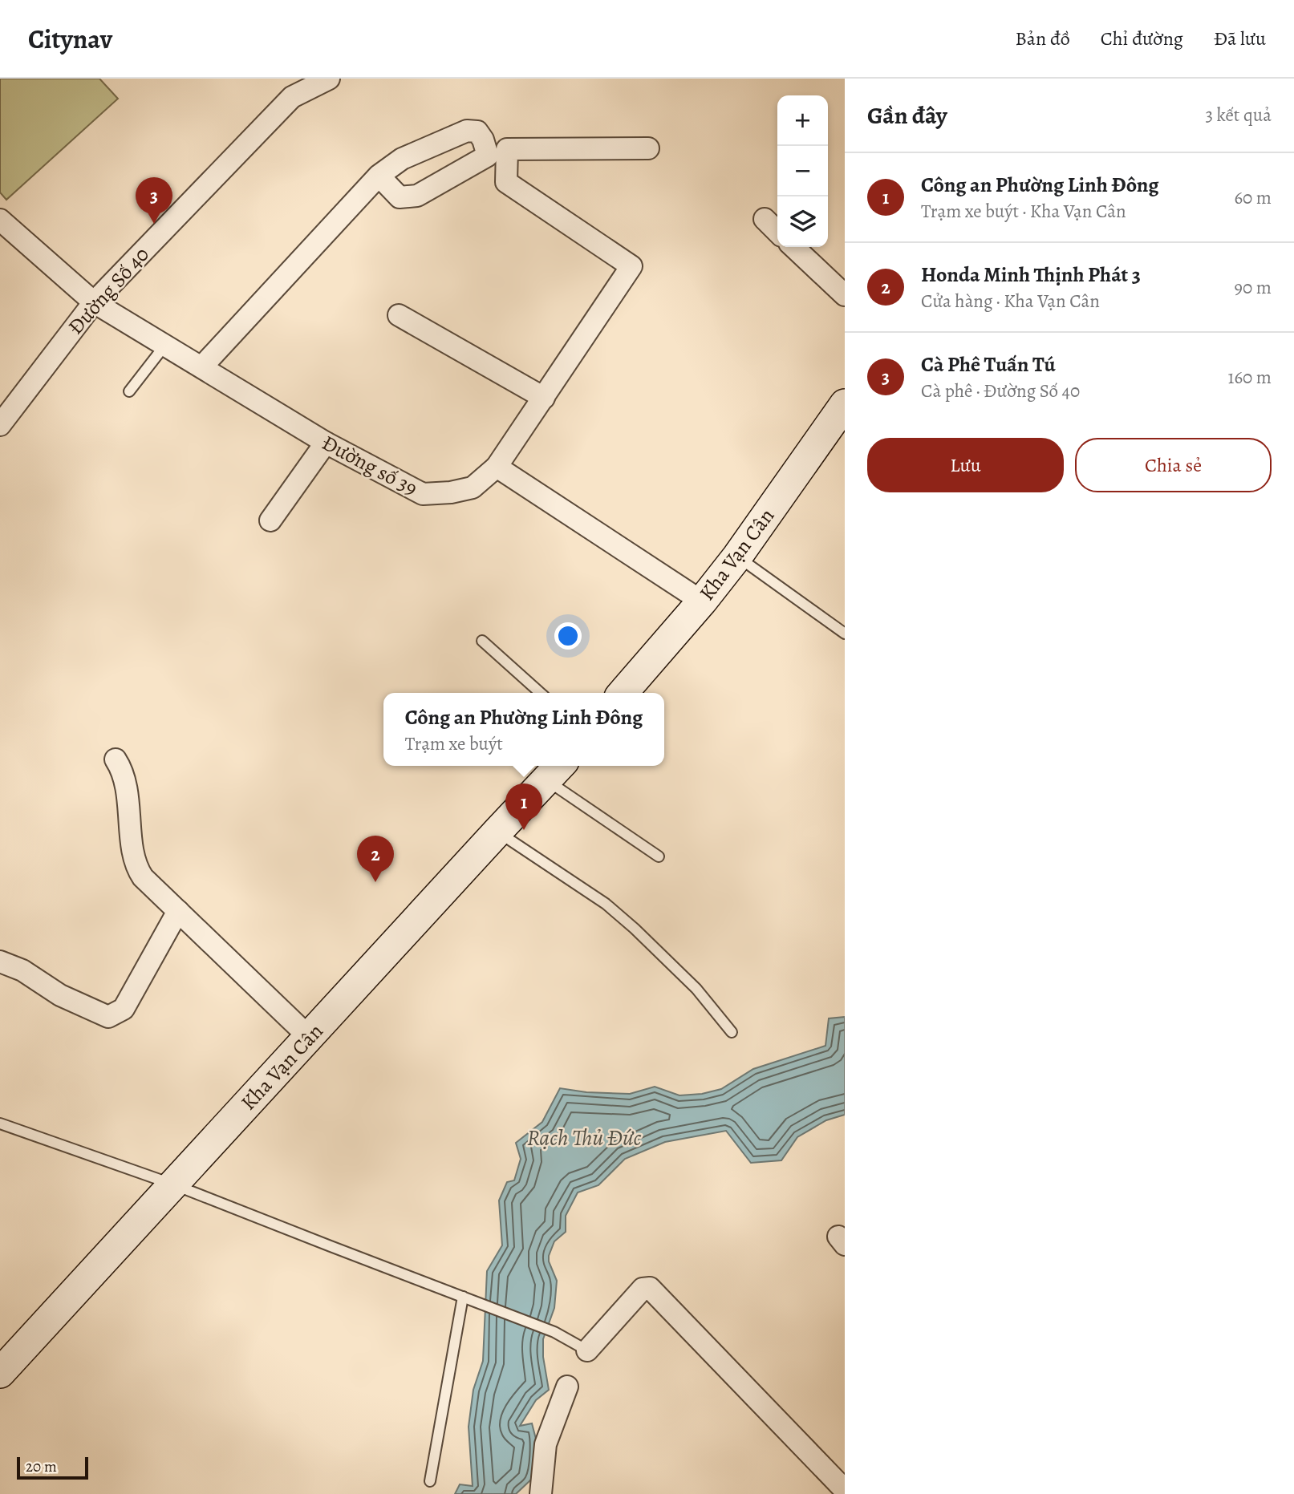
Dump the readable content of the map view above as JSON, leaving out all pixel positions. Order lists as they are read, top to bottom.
{
  "streets": {
    "main road": ["Kha Vạn Cân"],
    "street": ["Đường Số 40", "Đường số 39"]
  },
  "crossings": [
    ["Đường Số 40", "Đường số 39"]
  ],
  "water": ["Rạch Thủ Đức"],
  "scale_bar": "20 m",
  "page": {
    "header": "Citynav",
    "nav": ["Bản đồ", "Chỉ đường", "Đã lưu"],
    "heading": ["Gần đây", "3 kết quả"],
    "map_buttons": ["+", "−"],
    "list": [
      {
        "mark": "1",
        "name": "Công an Phường Linh Đông",
        "note": "Trạm xe buýt · Kha Vạn Cân",
        "value": "60 m"
      },
      {
        "mark": "2",
        "name": "Honda Minh Thịnh Phát 3",
        "note": "Cửa hàng · Kha Vạn Cân",
        "value": "90 m"
      },
      {
        "mark": "3",
        "name": "Cà Phê Tuấn Tú",
        "note": "Cà phê · Đường Số 40",
        "value": "160 m"
      }
    ],
    "pins": ["3", "1", "2"],
    "buttons": ["Lưu", "Chia sẻ"],
    "popup": ["Công an Phường Linh Đông", "Trạm xe buýt"],
    "scale": "20 m"
  }
}
